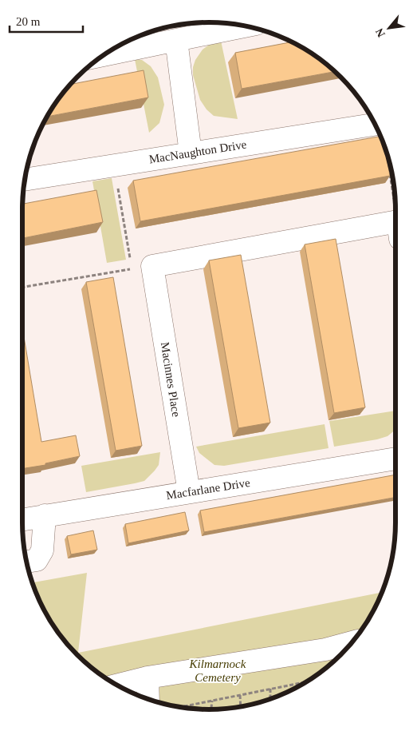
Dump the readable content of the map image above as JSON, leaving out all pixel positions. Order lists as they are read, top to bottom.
{
  "streets": {
    "street": ["MacNaughton Drive", "Macinnes Place", "Macfarlane Drive"]
  },
  "crossings": [
    ["Macinnes Place", "Macfarlane Drive"]
  ],
  "parks": ["Kilmarnock Cemetery"],
  "scale_bar": "20 m",
  "north": "bottom left"
}
